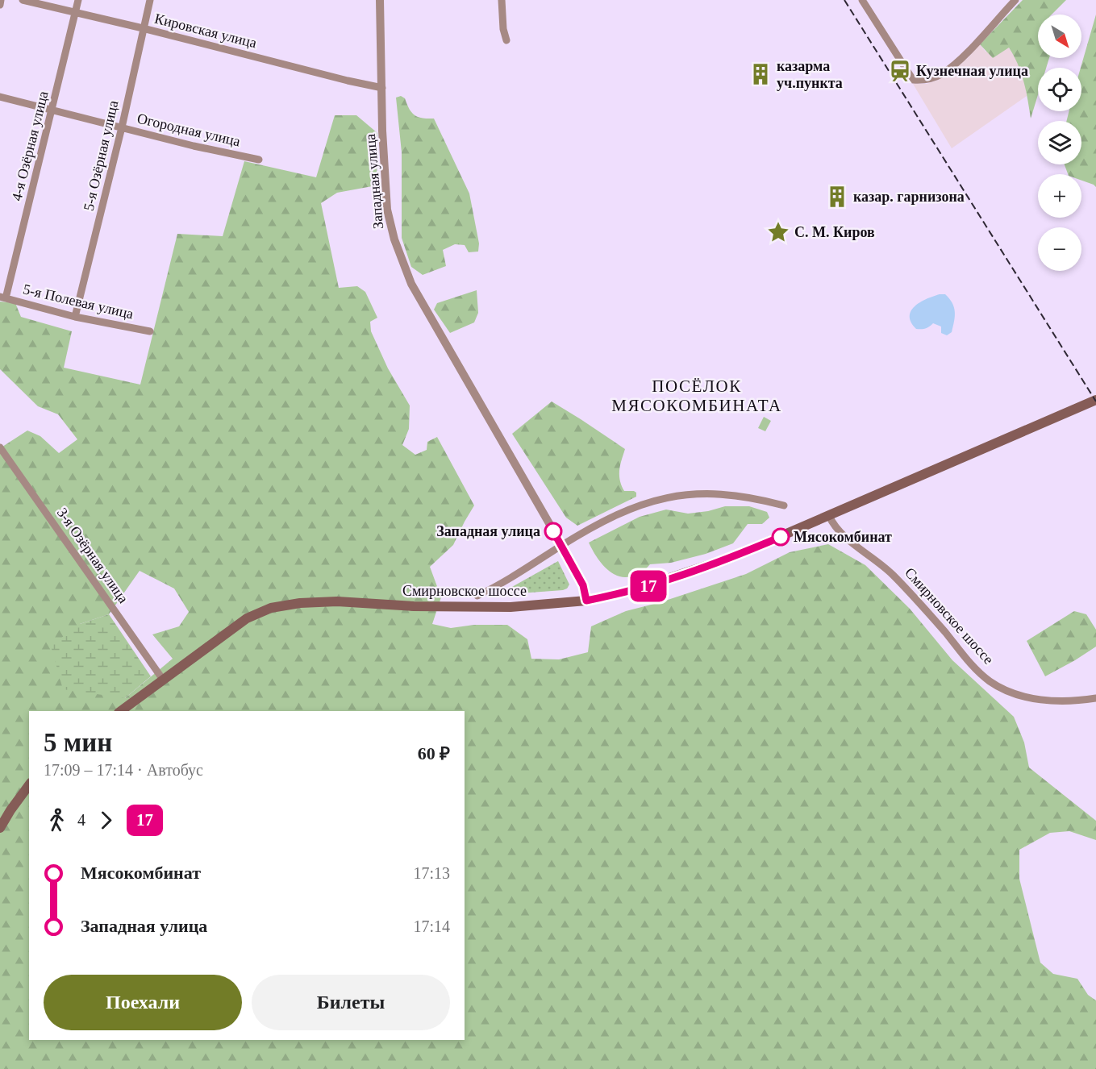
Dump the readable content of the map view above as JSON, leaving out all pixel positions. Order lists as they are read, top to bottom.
{
  "streets": {
    "main road": ["Смирновское шоссе"],
    "street": [
      "Кировская улица",
      "Огородная улица",
      "4-я Озёрная улица",
      "5-я Озёрная улица",
      "Западная улица",
      "5-я Полевая улица",
      "3-я Озёрная улица"
    ]
  },
  "crossings": [
    ["Кировская улица", "4-я Озёрная улица"],
    ["Кировская улица", "5-я Озёрная улица"],
    ["Кировская улица", "Западная улица"],
    ["Огородная улица", "4-я Озёрная улица"],
    ["Огородная улица", "5-я Озёрная улица"],
    ["4-я Озёрная улица", "5-я Полевая улица"],
    ["5-я Озёрная улица", "5-я Полевая улица"],
    ["Западная улица", "Смирновское шоссе"],
    ["3-я Озёрная улица", "Смирновское шоссе"]
  ],
  "districts": ["ПОСЁЛОК МЯСОКОМБИНАТА"],
  "places": {
    "station": ["Кузнечная улица"],
    "building": ["казарма уч.пункта", "казар. гарнизона"],
    "place": ["С. М. Киров"],
    "other": ["Западная улица", "Мясокомбинат"]
  },
  "lines": ["bus line 17"],
  "north": "bottom right",
  "page": {
    "on_map": "17",
    "map_buttons": ["+", "−"],
    "heading": ["5 мин", "17:09 – 17:14 · Автобус", "60 ₽"],
    "legs": ["4", "17"],
    "list": [
      {
        "name": "Мясокомбинат",
        "value": "17:13"
      },
      {
        "name": "Западная улица",
        "value": "17:14"
      }
    ],
    "buttons": ["Поехали", "Билеты"]
  }
}
